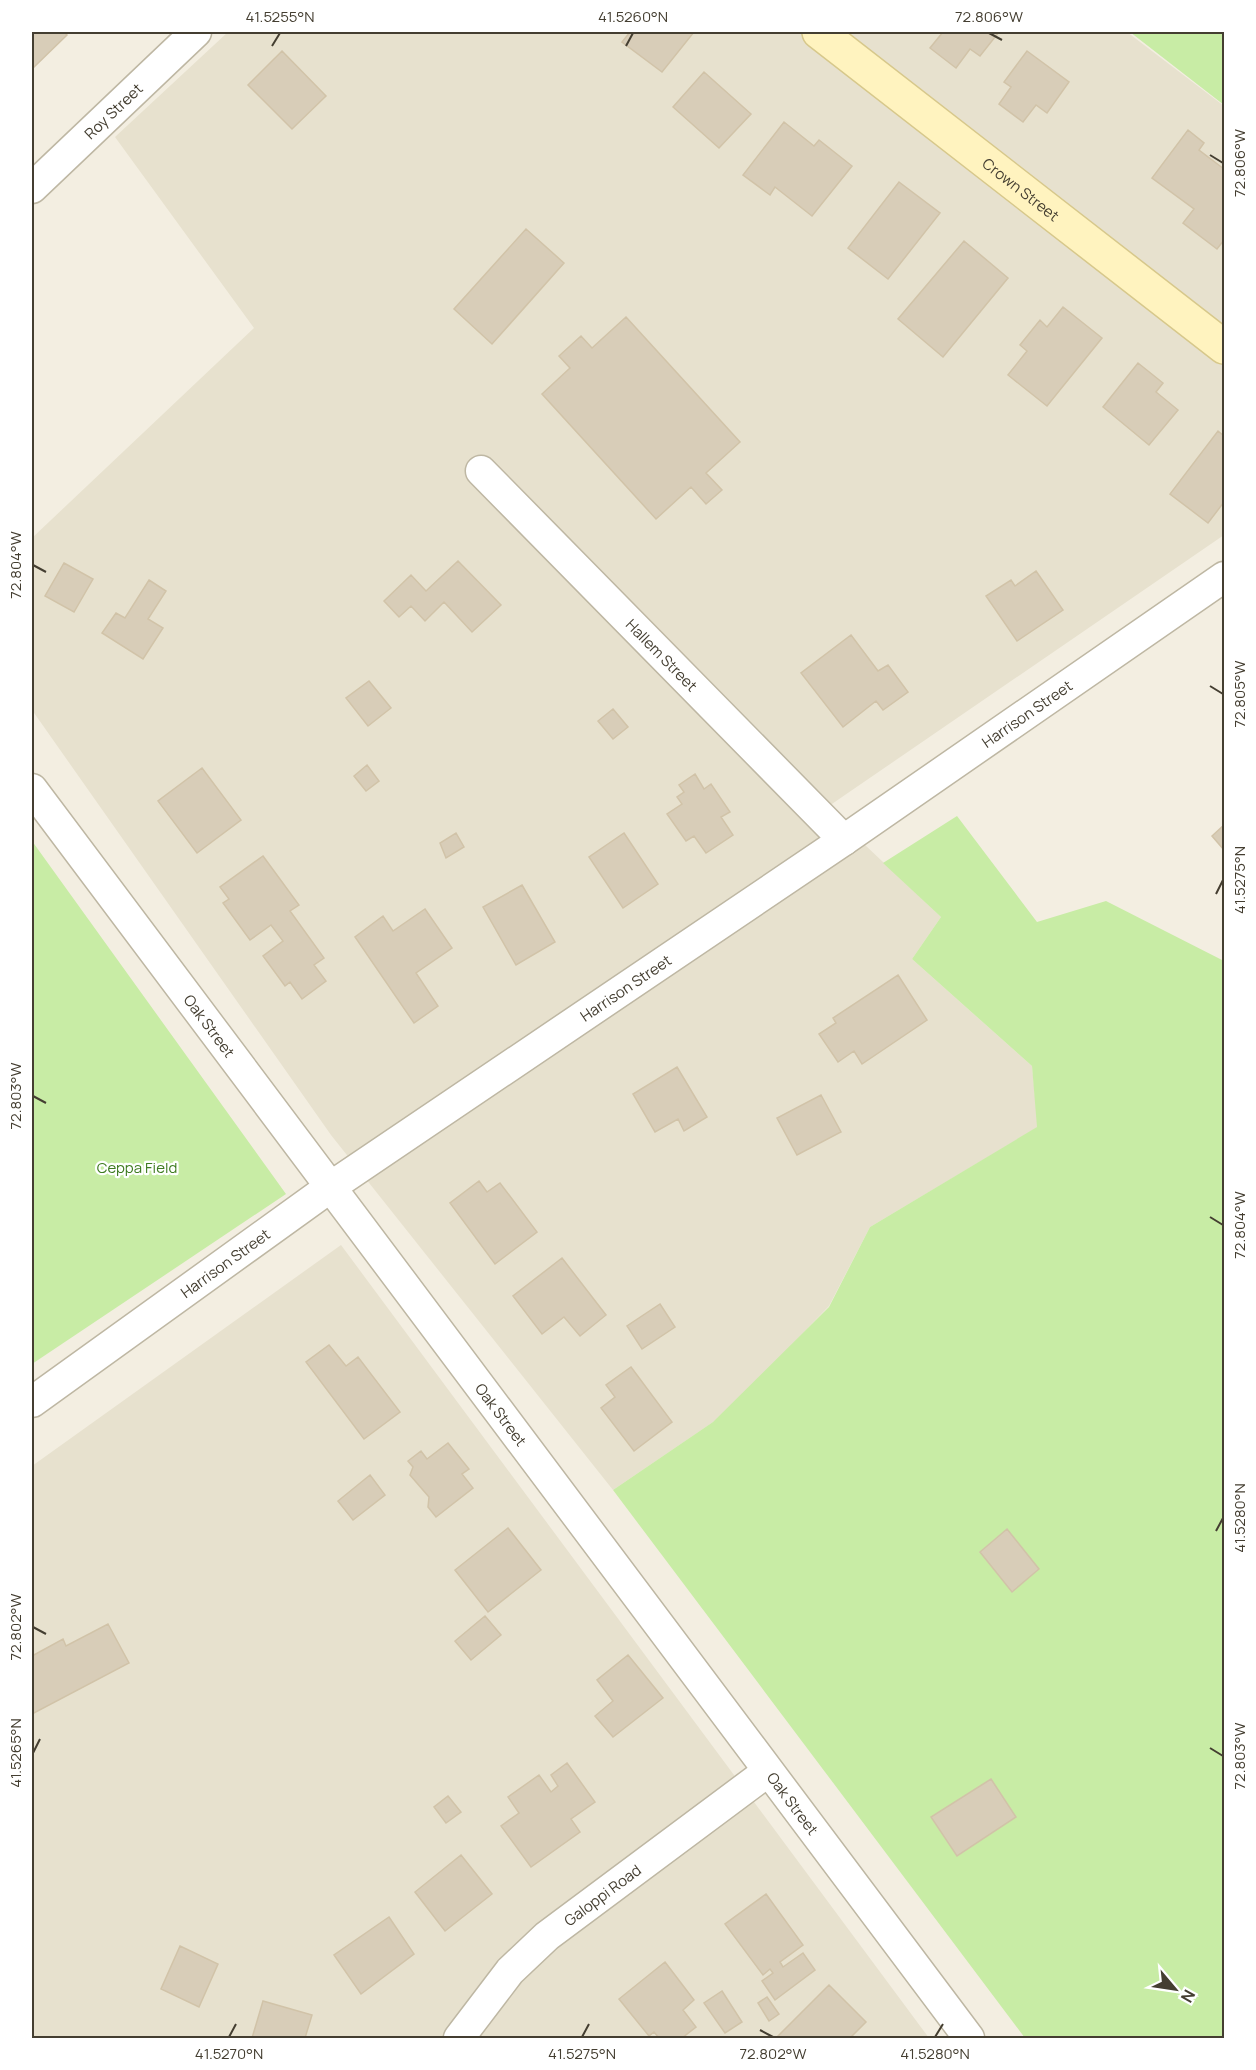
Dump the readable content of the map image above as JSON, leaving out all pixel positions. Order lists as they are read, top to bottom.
{
  "streets": {
    "street": [
      "Roy Street",
      "Crown Street",
      "Hallem Street",
      "Harrison Street",
      "Oak Street",
      "Galoppi Road"
    ]
  },
  "crossings": [
    ["Hallem Street", "Harrison Street"],
    ["Harrison Street", "Oak Street"],
    ["Oak Street", "Galoppi Road"]
  ],
  "parks": ["Ceppa Field"],
  "north": "bottom right",
  "coordinates": [
    "41.5255°N",
    "41.5260°N",
    "72.806°W",
    "72.804°W",
    "72.805°W",
    "41.5275°N",
    "72.803°W",
    "41.5280°N",
    "72.802°W",
    "41.5265°N",
    "41.5270°N"
  ]
}
